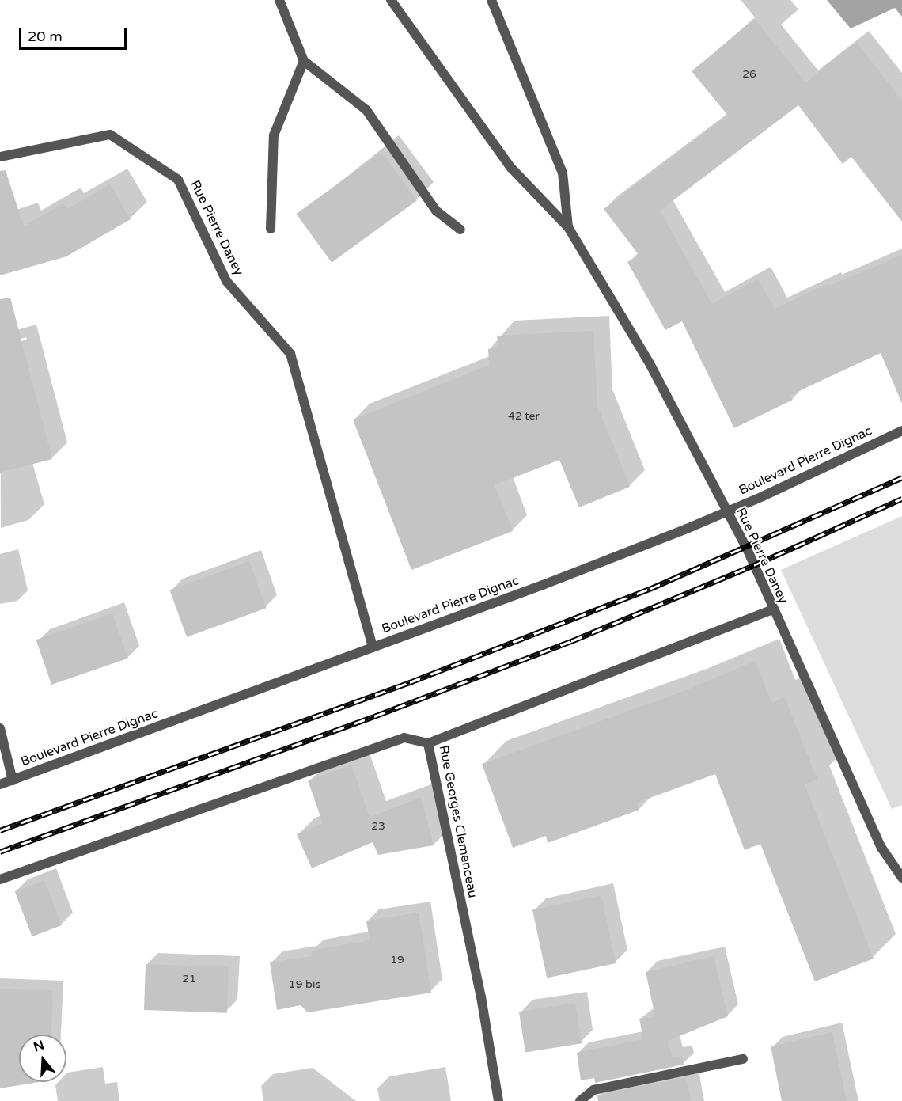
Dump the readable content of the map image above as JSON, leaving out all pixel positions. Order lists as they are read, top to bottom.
{
  "streets": {
    "street": ["Rue Pierre Daney", "Boulevard Pierre Dignac", "Rue Georges Clemenceau"]
  },
  "crossings": [
    ["Rue Pierre Daney", "Boulevard Pierre Dignac"],
    ["Rue Pierre Daney", "Rue Georges Clemenceau"]
  ],
  "house_numbers": [
    "26",
    "42 ter",
    "23",
    "19",
    "21",
    "19 bis"
  ],
  "scale_bar": "20 m",
  "north": "top"
}
